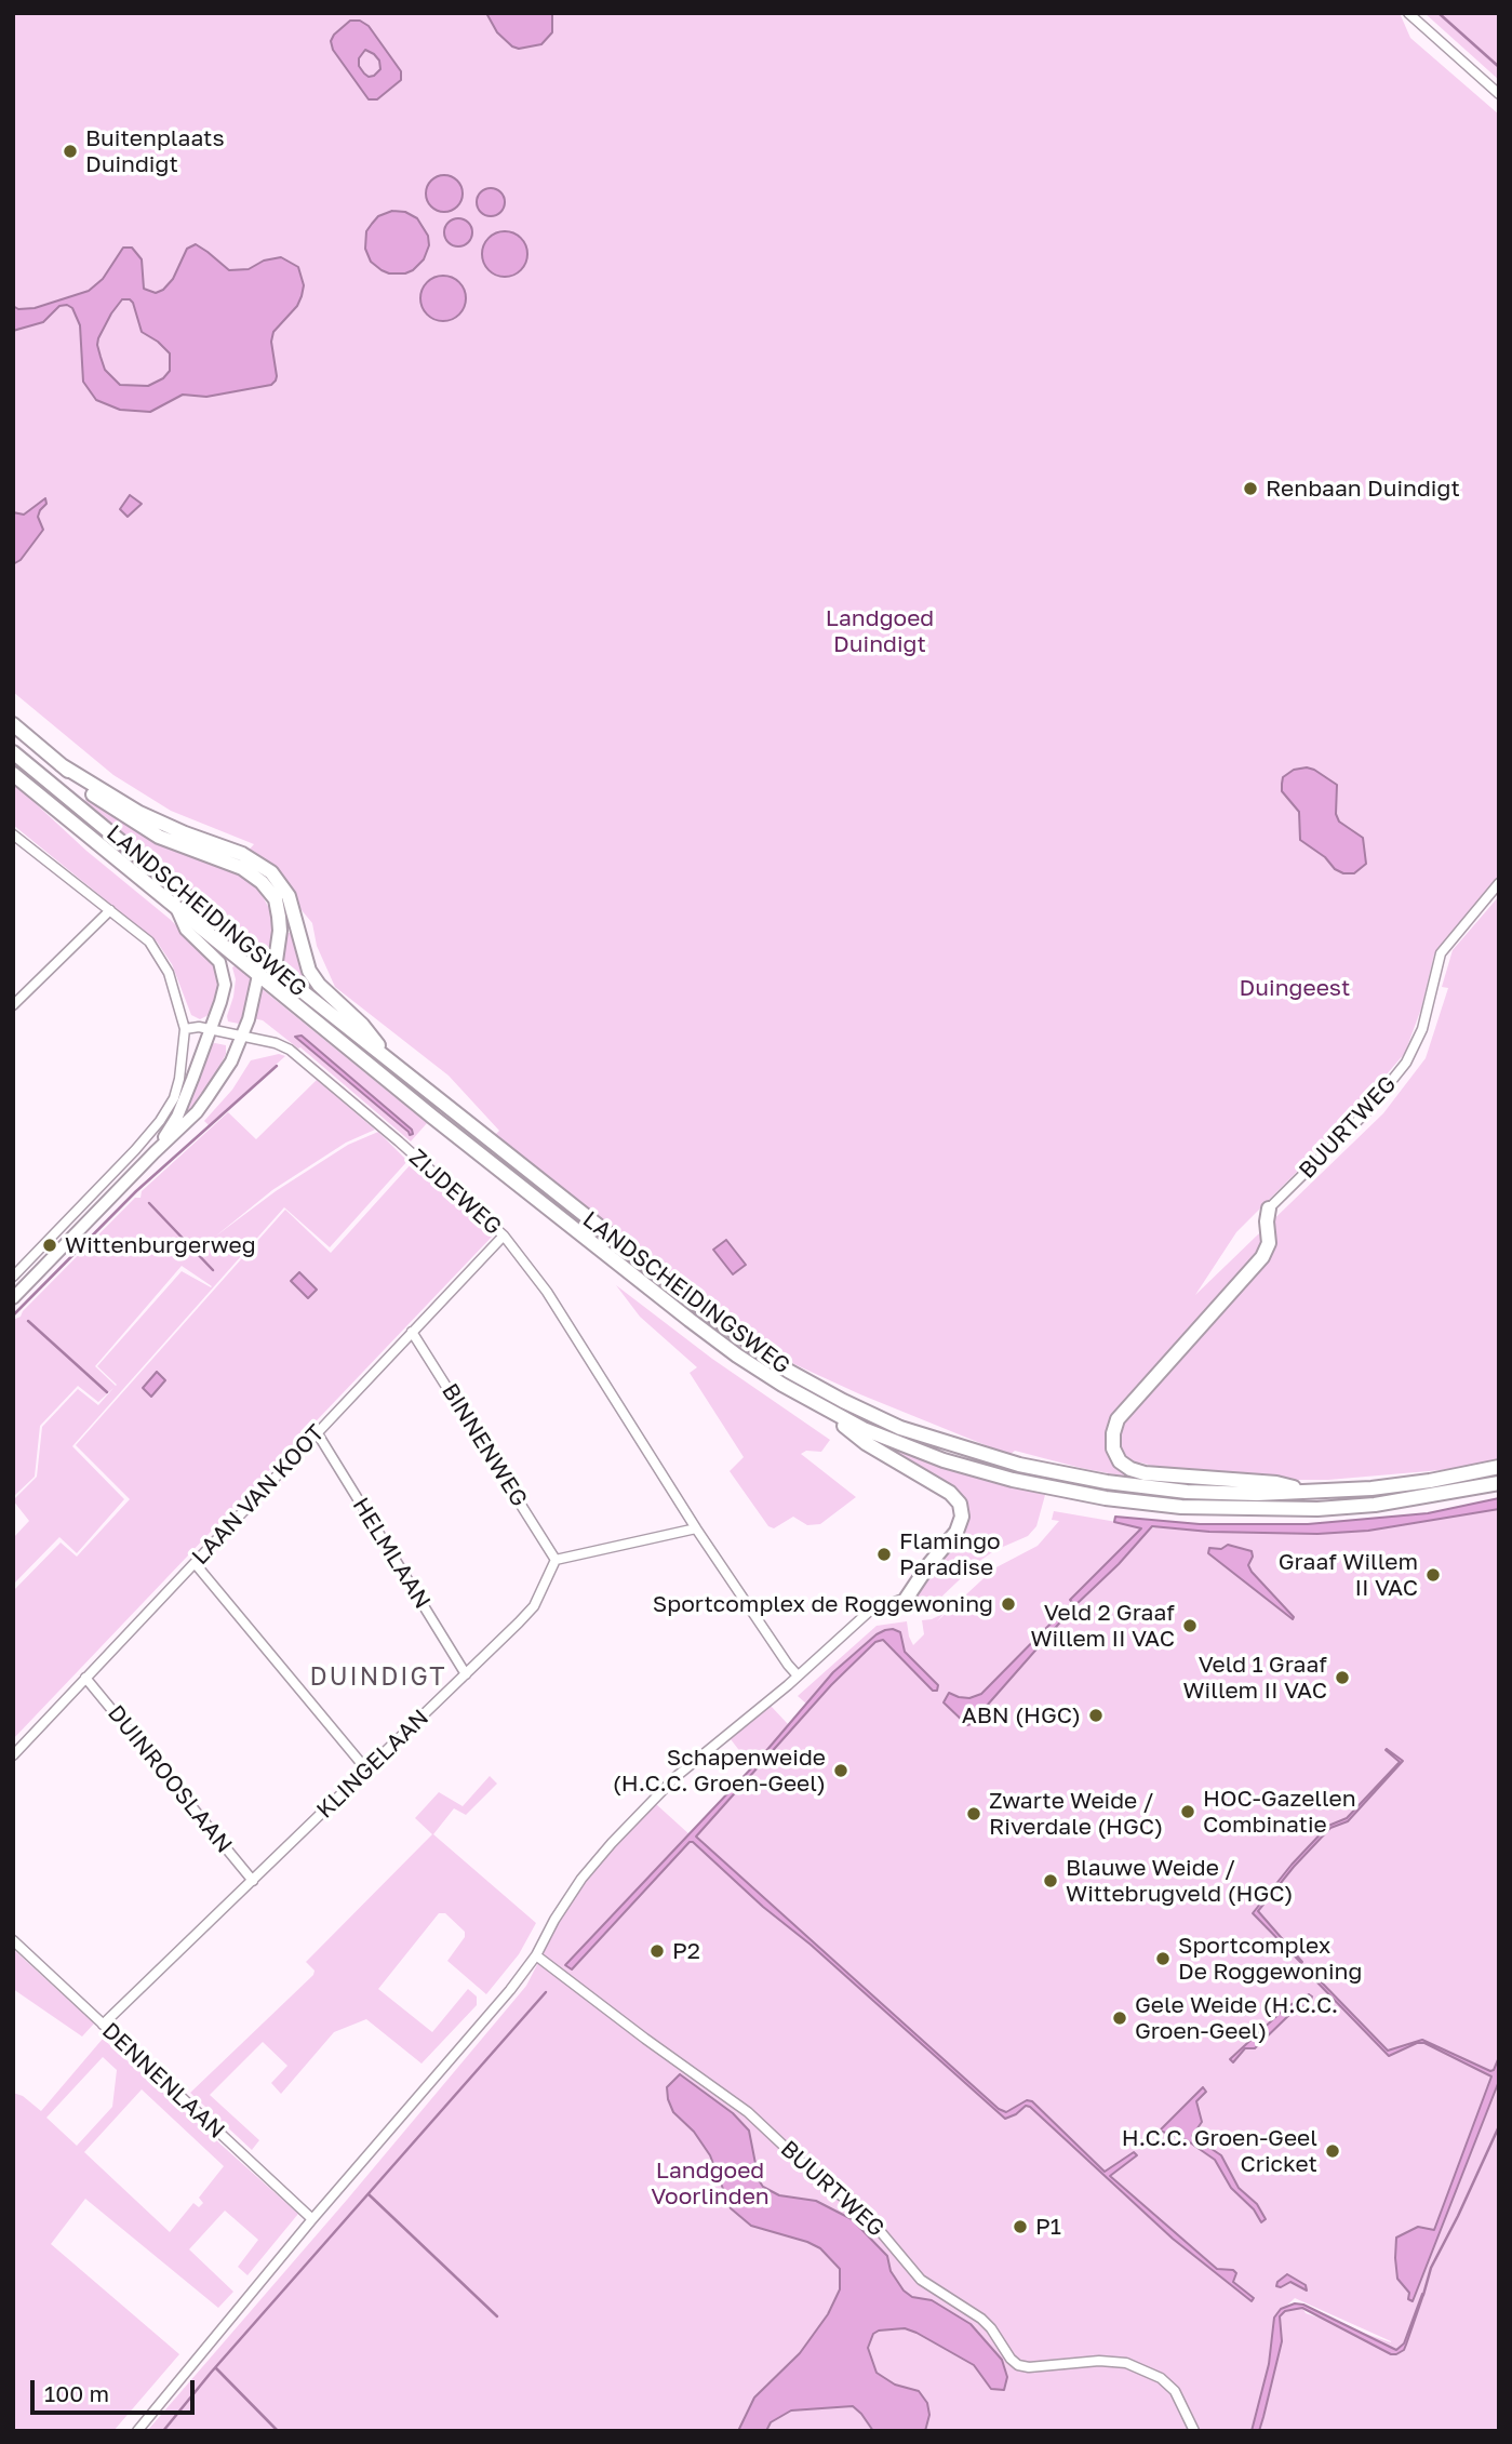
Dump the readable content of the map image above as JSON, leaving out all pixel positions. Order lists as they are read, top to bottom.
{
  "streets": {
    "main road": ["LANDSCHEIDINGSWEG"],
    "street": [
      "BUURTWEG",
      "ZIJDEWEG",
      "BINNENWEG",
      "LAAN VAN KOOT",
      "HELMLAAN",
      "KLINGELAAN",
      "DUINROOSLAAN",
      "DENNENLAAN"
    ]
  },
  "crossings": [
    ["ZIJDEWEG", "LAAN VAN KOOT"],
    ["BINNENWEG", "LAAN VAN KOOT"],
    ["BINNENWEG", "KLINGELAAN"],
    ["LAAN VAN KOOT", "HELMLAAN"],
    ["LAAN VAN KOOT", "DUINROOSLAAN"],
    ["HELMLAAN", "KLINGELAAN"],
    ["KLINGELAAN", "DUINROOSLAAN"],
    ["KLINGELAAN", "DENNENLAAN"]
  ],
  "districts": ["DUINDIGT"],
  "parks": ["Landgoed Duindigt", "Duingeest", "Landgoed Voorlinden"],
  "places": [
    "Buitenplaats Duindigt",
    "Renbaan Duindigt",
    "Wittenburgerweg",
    "Flamingo Paradise",
    "Graaf Willem II VAC",
    "Sportcomplex de Roggewoning",
    "Veld 2 Graaf Willem II VAC",
    "Veld 1 Graaf Willem II VAC",
    "ABN (HGC)",
    "Schapenweide (H.C.C. Groen-Geel)",
    "HOC-Gazellen Combinatie",
    "Zwarte Weide / Riverdale (HGC)",
    "Blauwe Weide / Wittebrugveld (HGC)",
    "P2",
    "Sportcomplex De Roggewoning",
    "Gele Weide (H.C.C. Groen-Geel)",
    "H.C.C. Groen-Geel Cricket",
    "P1"
  ],
  "scale_bar": "100 m"
}
